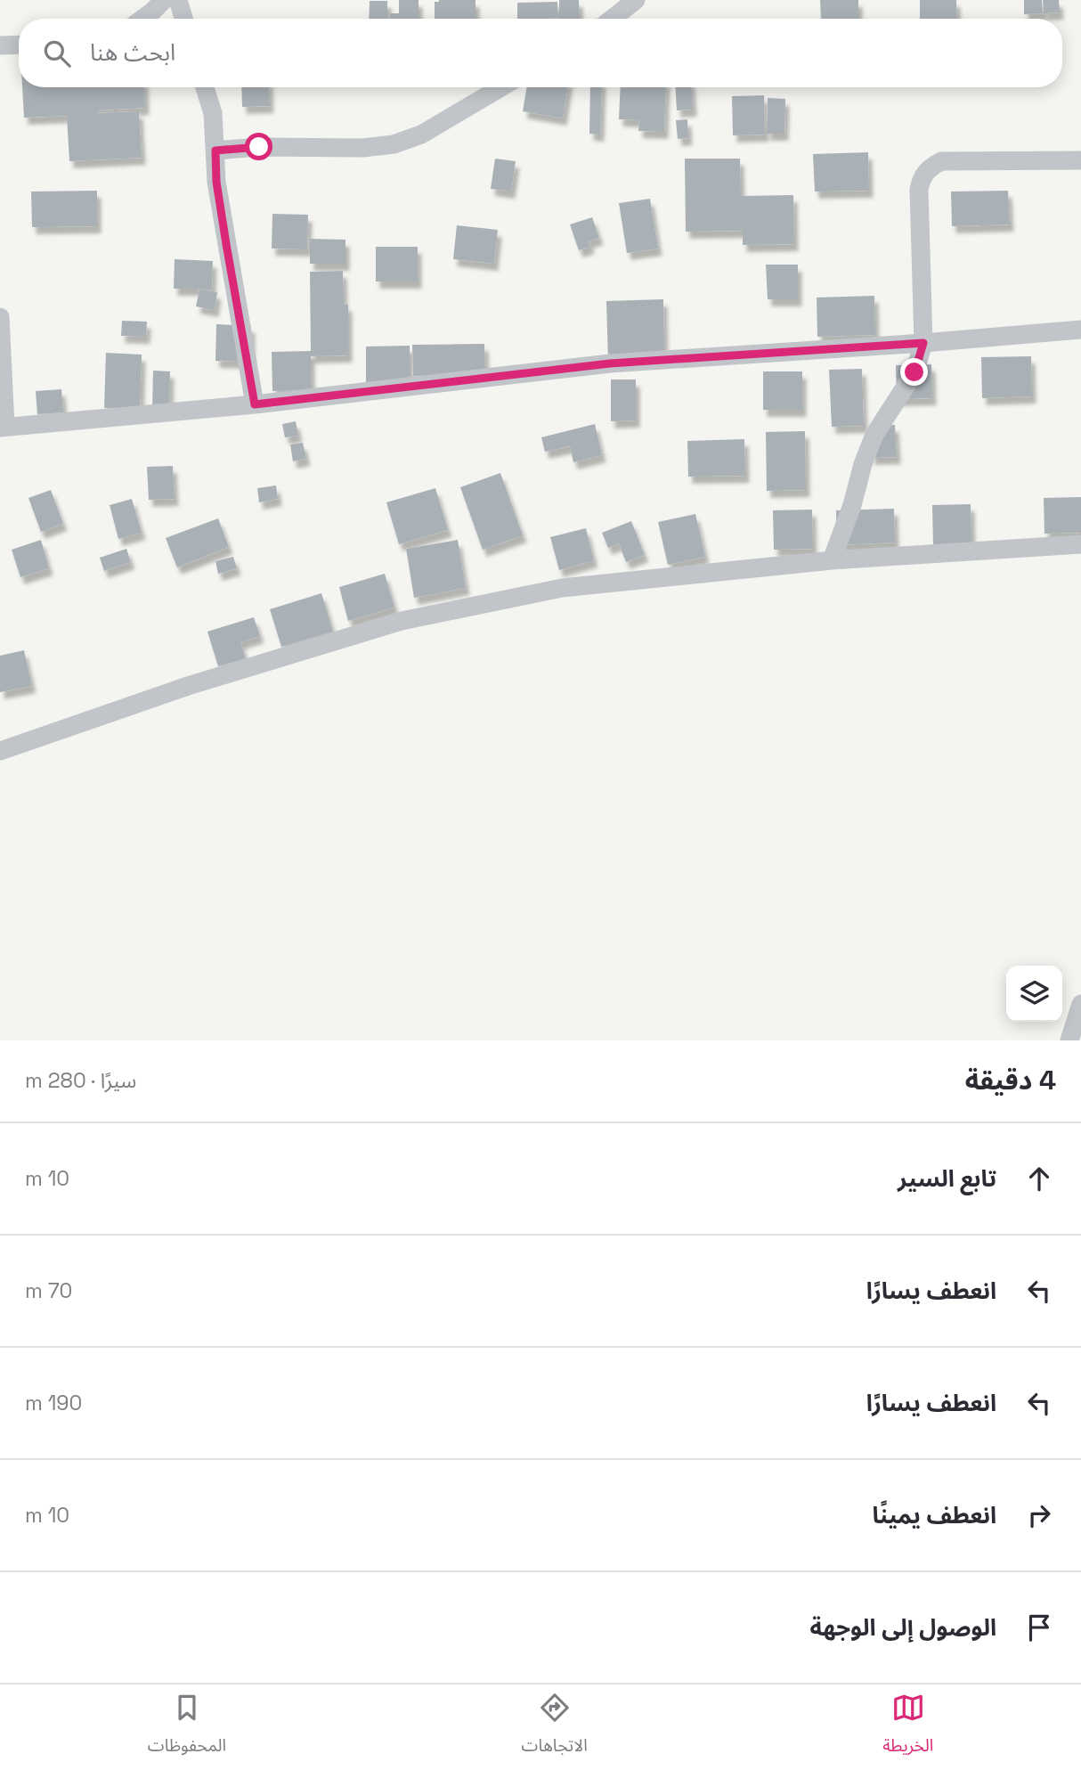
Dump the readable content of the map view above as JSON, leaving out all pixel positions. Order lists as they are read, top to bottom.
{
  "page": {
    "search": "ابحث هنا",
    "heading": ["4 دقيقة", "سيرًا · 280 m"],
    "list": [
      ["تابع السير", "10 m"],
      ["انعطف يسارًا", "70 m"],
      ["انعطف يسارًا", "190 m"],
      ["انعطف يمينًا", "10 m"],
      "الوصول إلى الوجهة"
    ],
    "nav": ["الخريطة", "الاتجاهات", "المحفوظات"]
  }
}
